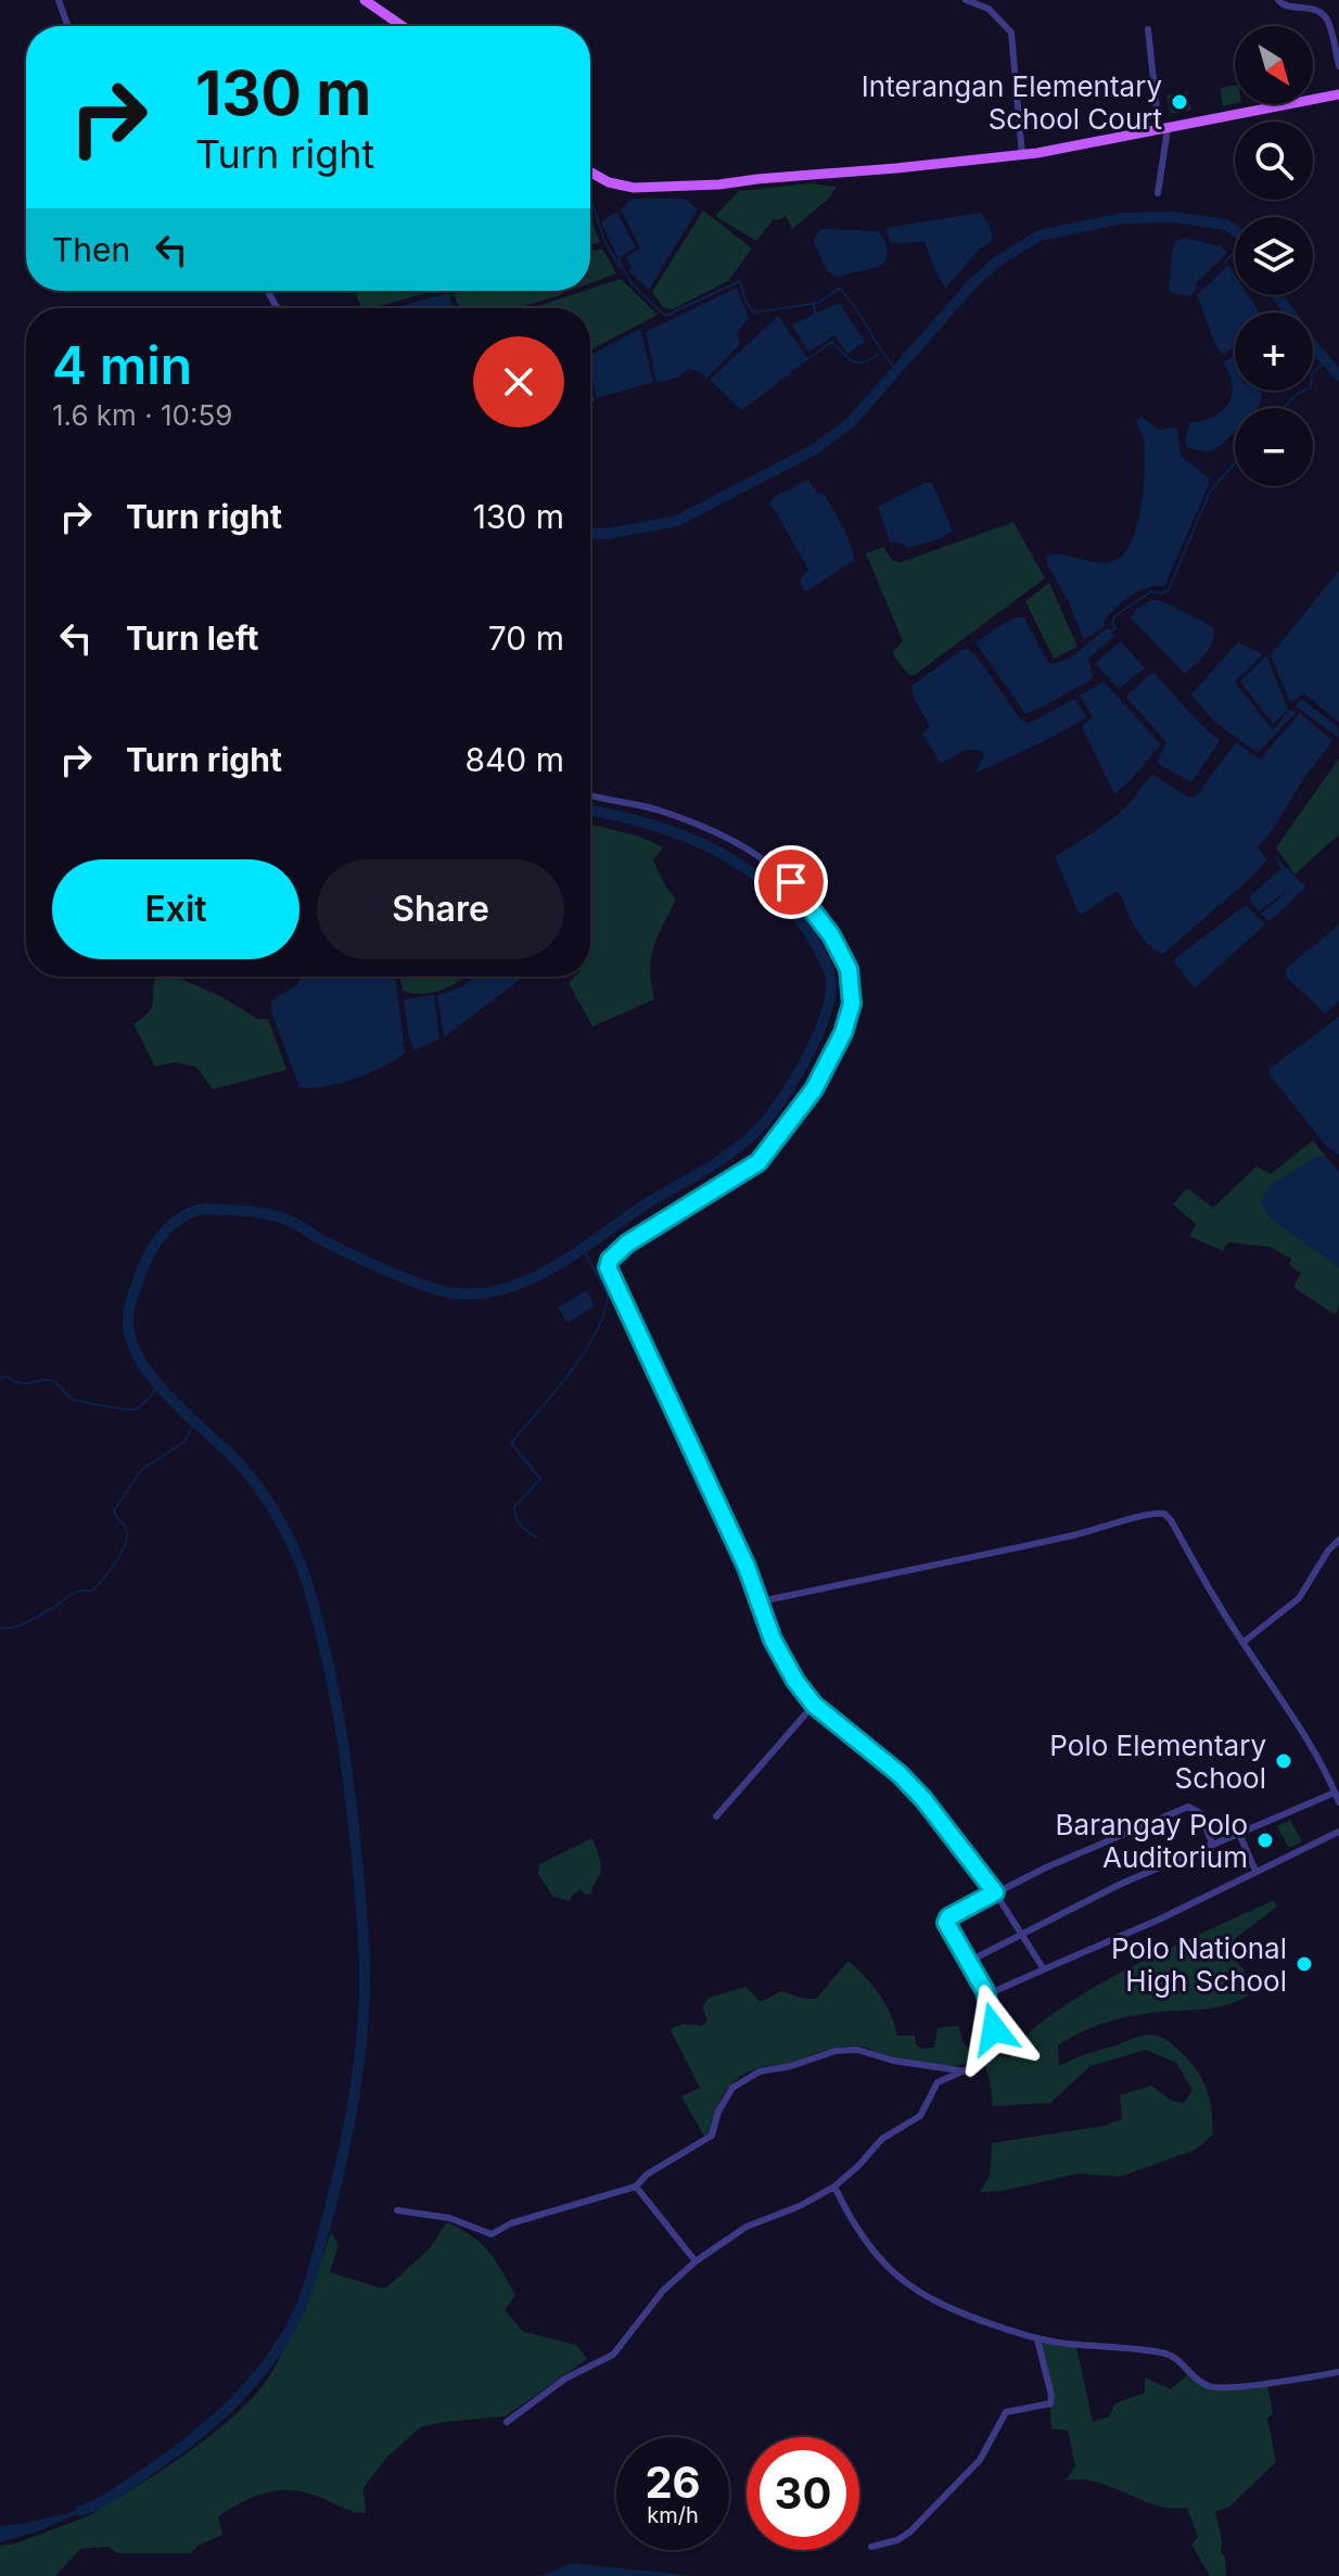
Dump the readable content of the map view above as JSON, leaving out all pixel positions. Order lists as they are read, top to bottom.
{
  "places": [
    "Interangan Elementary School Court",
    "Polo Elementary School",
    "Barangay Polo Auditorium",
    "Polo National High School"
  ],
  "north": "bottom right",
  "page": {
    "map_buttons": ["+", "−"],
    "turn": ["130 m", "Turn right"],
    "then": "Then",
    "heading": ["4 min", "1.6 km · 10:59"],
    "list": [
      {
        "name": "Turn right",
        "value": "130 m"
      },
      {
        "name": "Turn left",
        "value": "70 m"
      },
      {
        "name": "Turn right",
        "value": "840 m"
      }
    ],
    "buttons": ["Exit", "Share"],
    "speed": "26 km/h",
    "limit": "30"
  }
}
